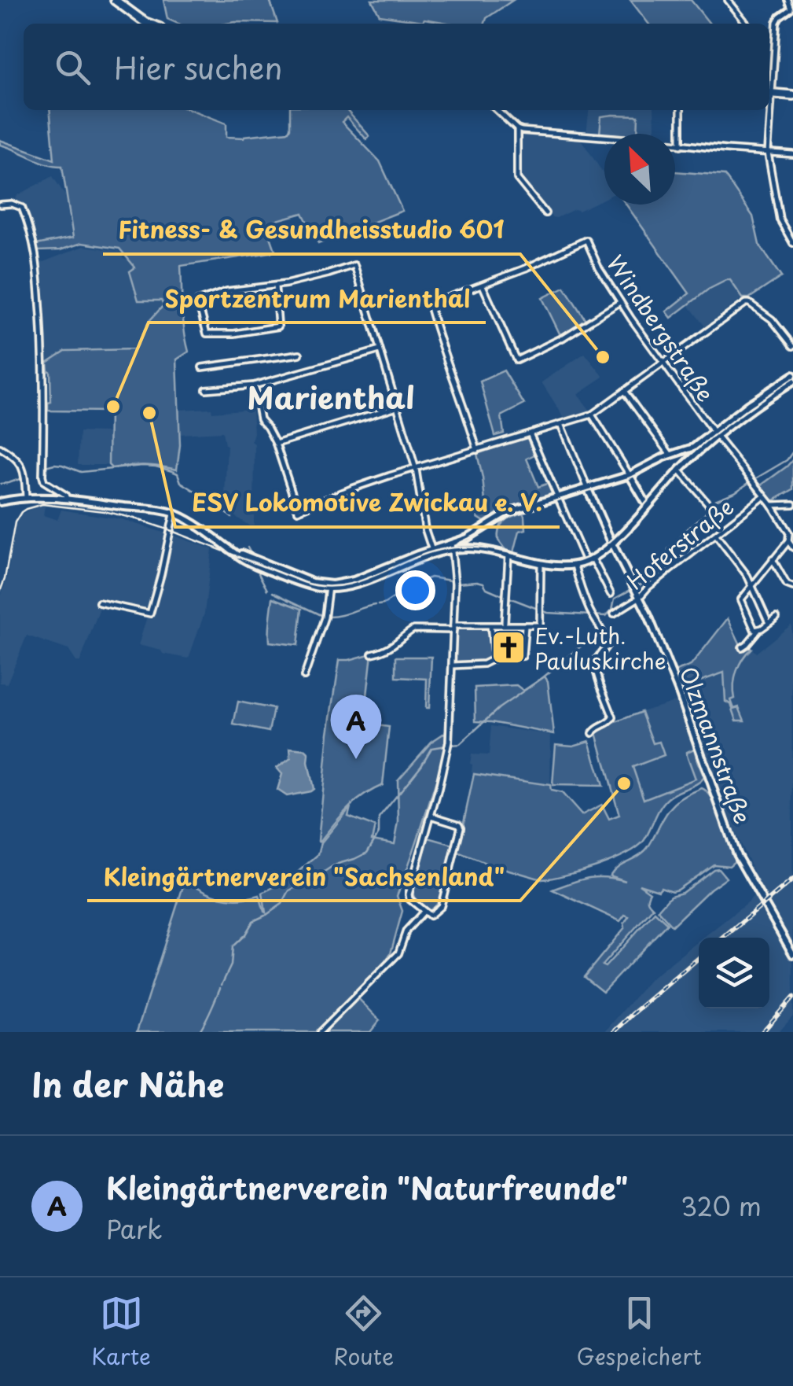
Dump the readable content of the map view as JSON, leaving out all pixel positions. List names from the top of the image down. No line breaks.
{"streets":{"main road":["Olzmannstraße"],"street":["Windbergstraße","Hoferstraße"]},"crossings":[["Windbergstraße","Hoferstraße"],["Hoferstraße","Olzmannstraße"]],"districts":["Marienthal"],"places":{"other":["Fitness- & Gesundheisstudio 601","Sportzentrum Marienthal","ESV Lokomotive Zwickau e. V.","Kleingärtnerverein \"Sachsenland\""],"church":["Ev.-Luth. Pauluskirche"]},"north":"top left","page":{"search":"Hier suchen","pins":"A","heading":"In der Nähe","list":[{"mark":"A","name":"Kleingärtnerverein \"Naturfreunde\"","note":"Park","value":"320 m"}],"nav":["Karte","Route","Gespeichert"]}}
